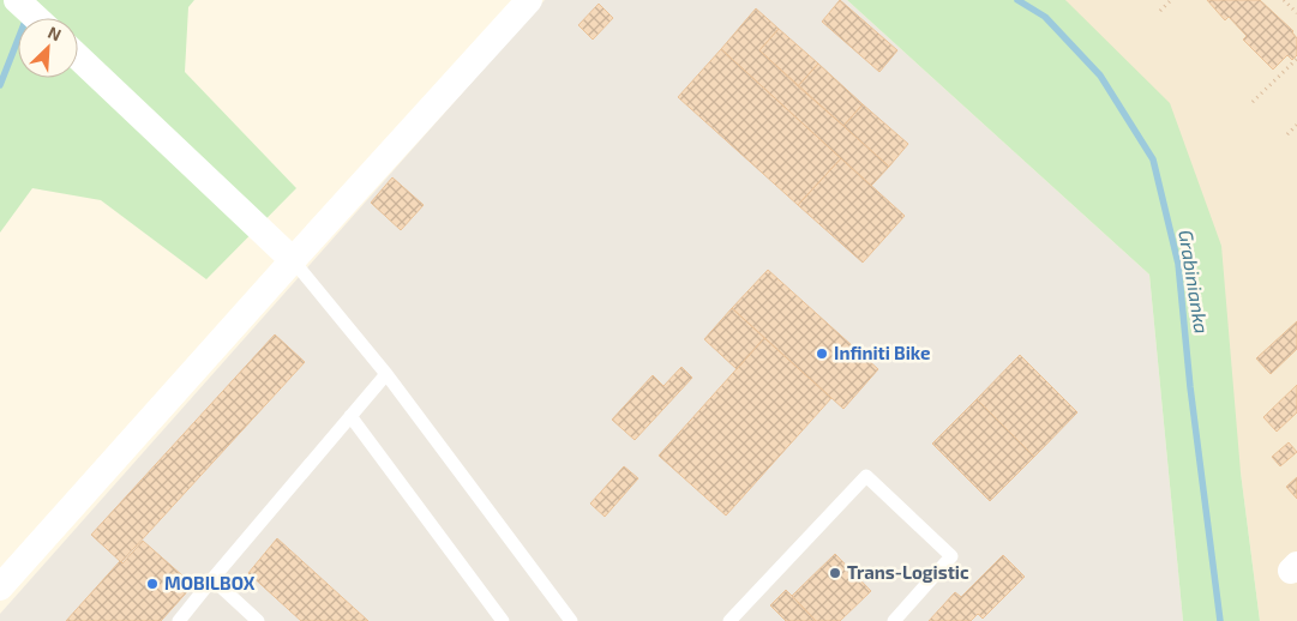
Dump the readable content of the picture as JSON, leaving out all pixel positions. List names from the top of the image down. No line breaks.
{"water":["Grabinianka"],"places":["Infiniti Bike","Trans-Logistic","MOBILBOX"],"north":"top right"}
